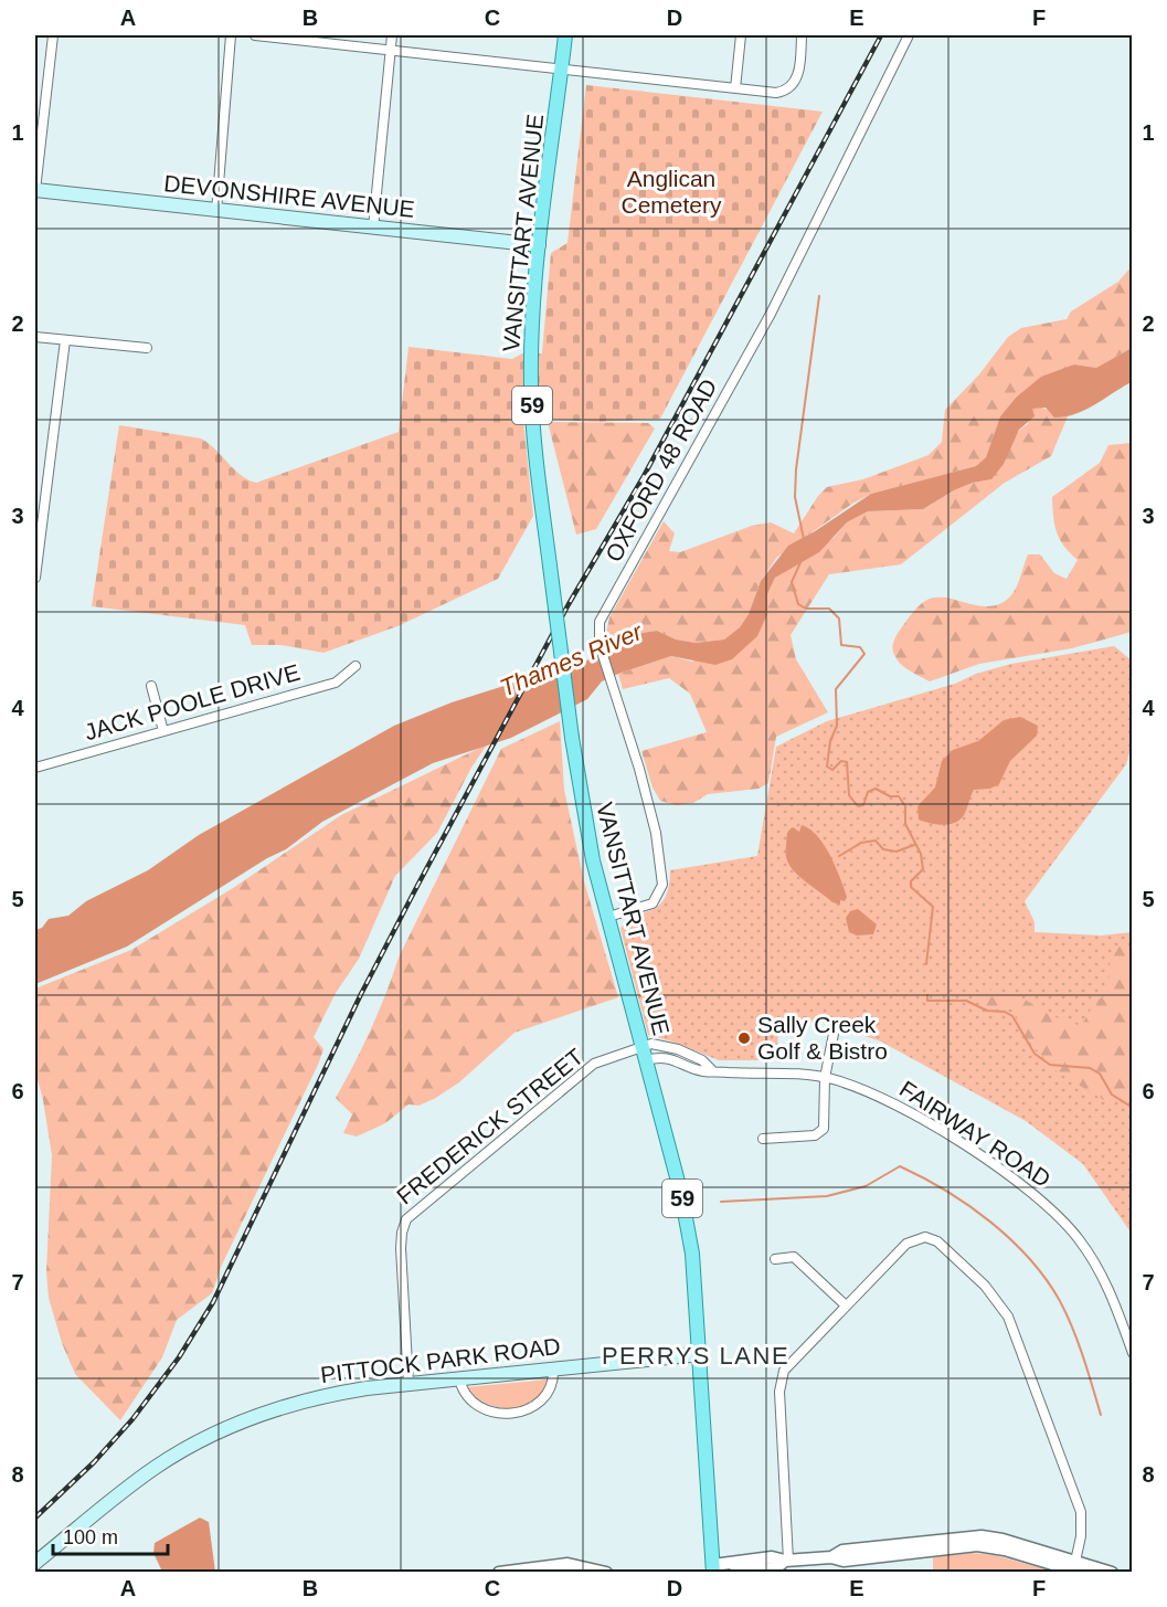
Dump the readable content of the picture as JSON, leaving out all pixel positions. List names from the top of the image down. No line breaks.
{"streets":{"main road":["DEVONSHIRE AVENUE","VANSITTART AVENUE","59","PITTOCK PARK ROAD"],"street":["OXFORD 48 ROAD","JACK POOLE DRIVE","FREDERICK STREET","FAIRWAY ROAD"]},"crossings":[["DEVONSHIRE AVENUE","VANSITTART AVENUE"],["VANSITTART AVENUE","OXFORD 48 ROAD"],["VANSITTART AVENUE","FREDERICK STREET"],["VANSITTART AVENUE","FAIRWAY ROAD"],["VANSITTART AVENUE","PITTOCK PARK ROAD"],["FREDERICK STREET","FAIRWAY ROAD"],["FREDERICK STREET","PITTOCK PARK ROAD"]],"districts":["PERRYS LANE"],"water":["Thames River"],"parks":["Anglican Cemetery"],"places":["Sally Creek Golf & Bistro"],"scale_bar":"100 m","grid":{"columns":["A","B","C","D","E","F"],"rows":["1","2","3","4","5","6","7","8"]}}
